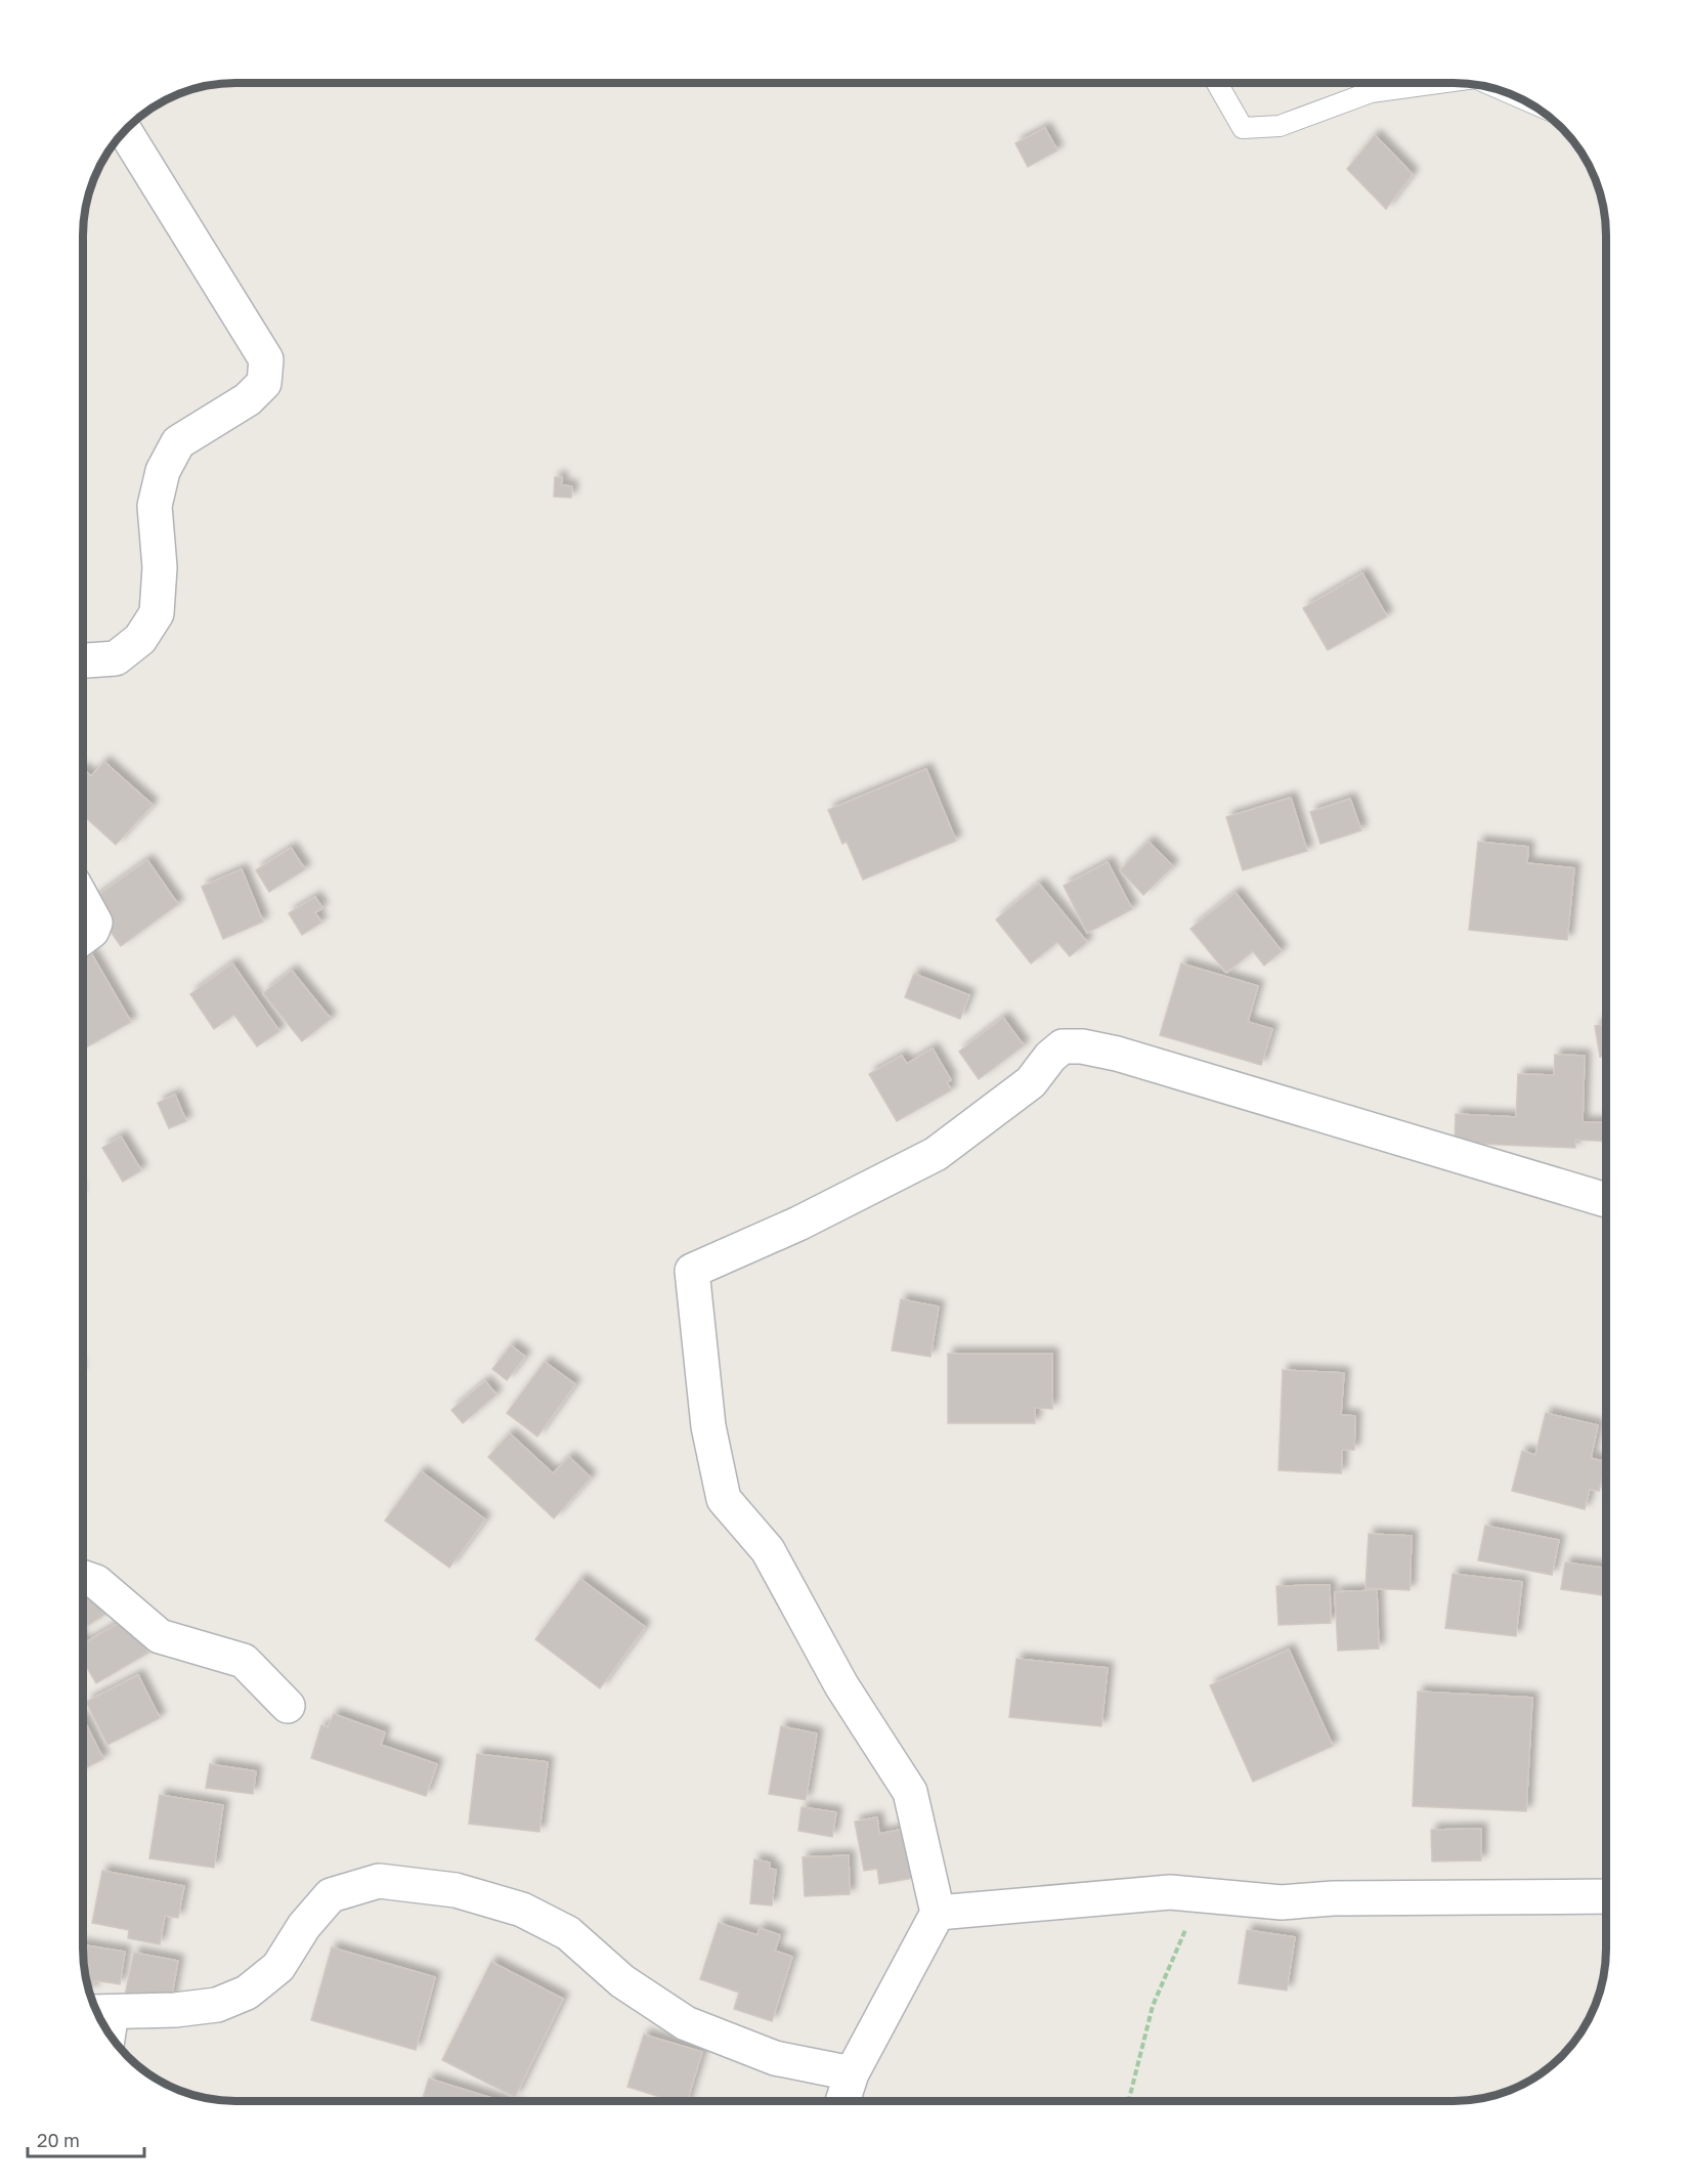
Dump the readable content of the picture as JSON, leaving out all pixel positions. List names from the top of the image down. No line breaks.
{"scale_bar":"20 m"}
